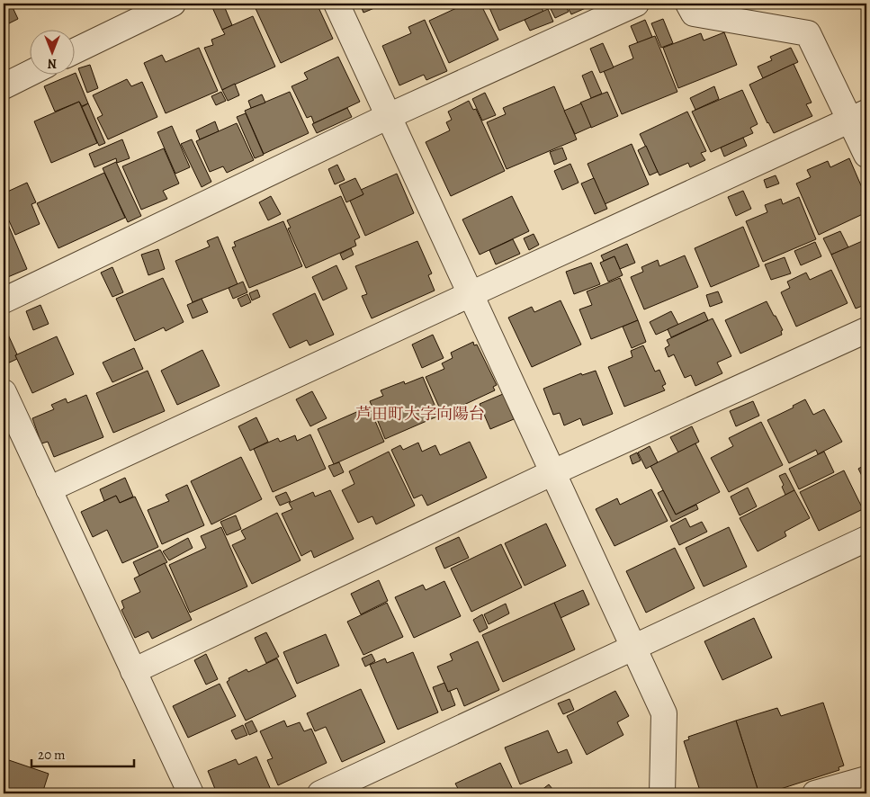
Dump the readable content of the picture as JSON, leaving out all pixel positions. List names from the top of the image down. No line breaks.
{"districts":["芦田町大字向陽台"],"scale_bar":"20 m","north":"bottom"}
